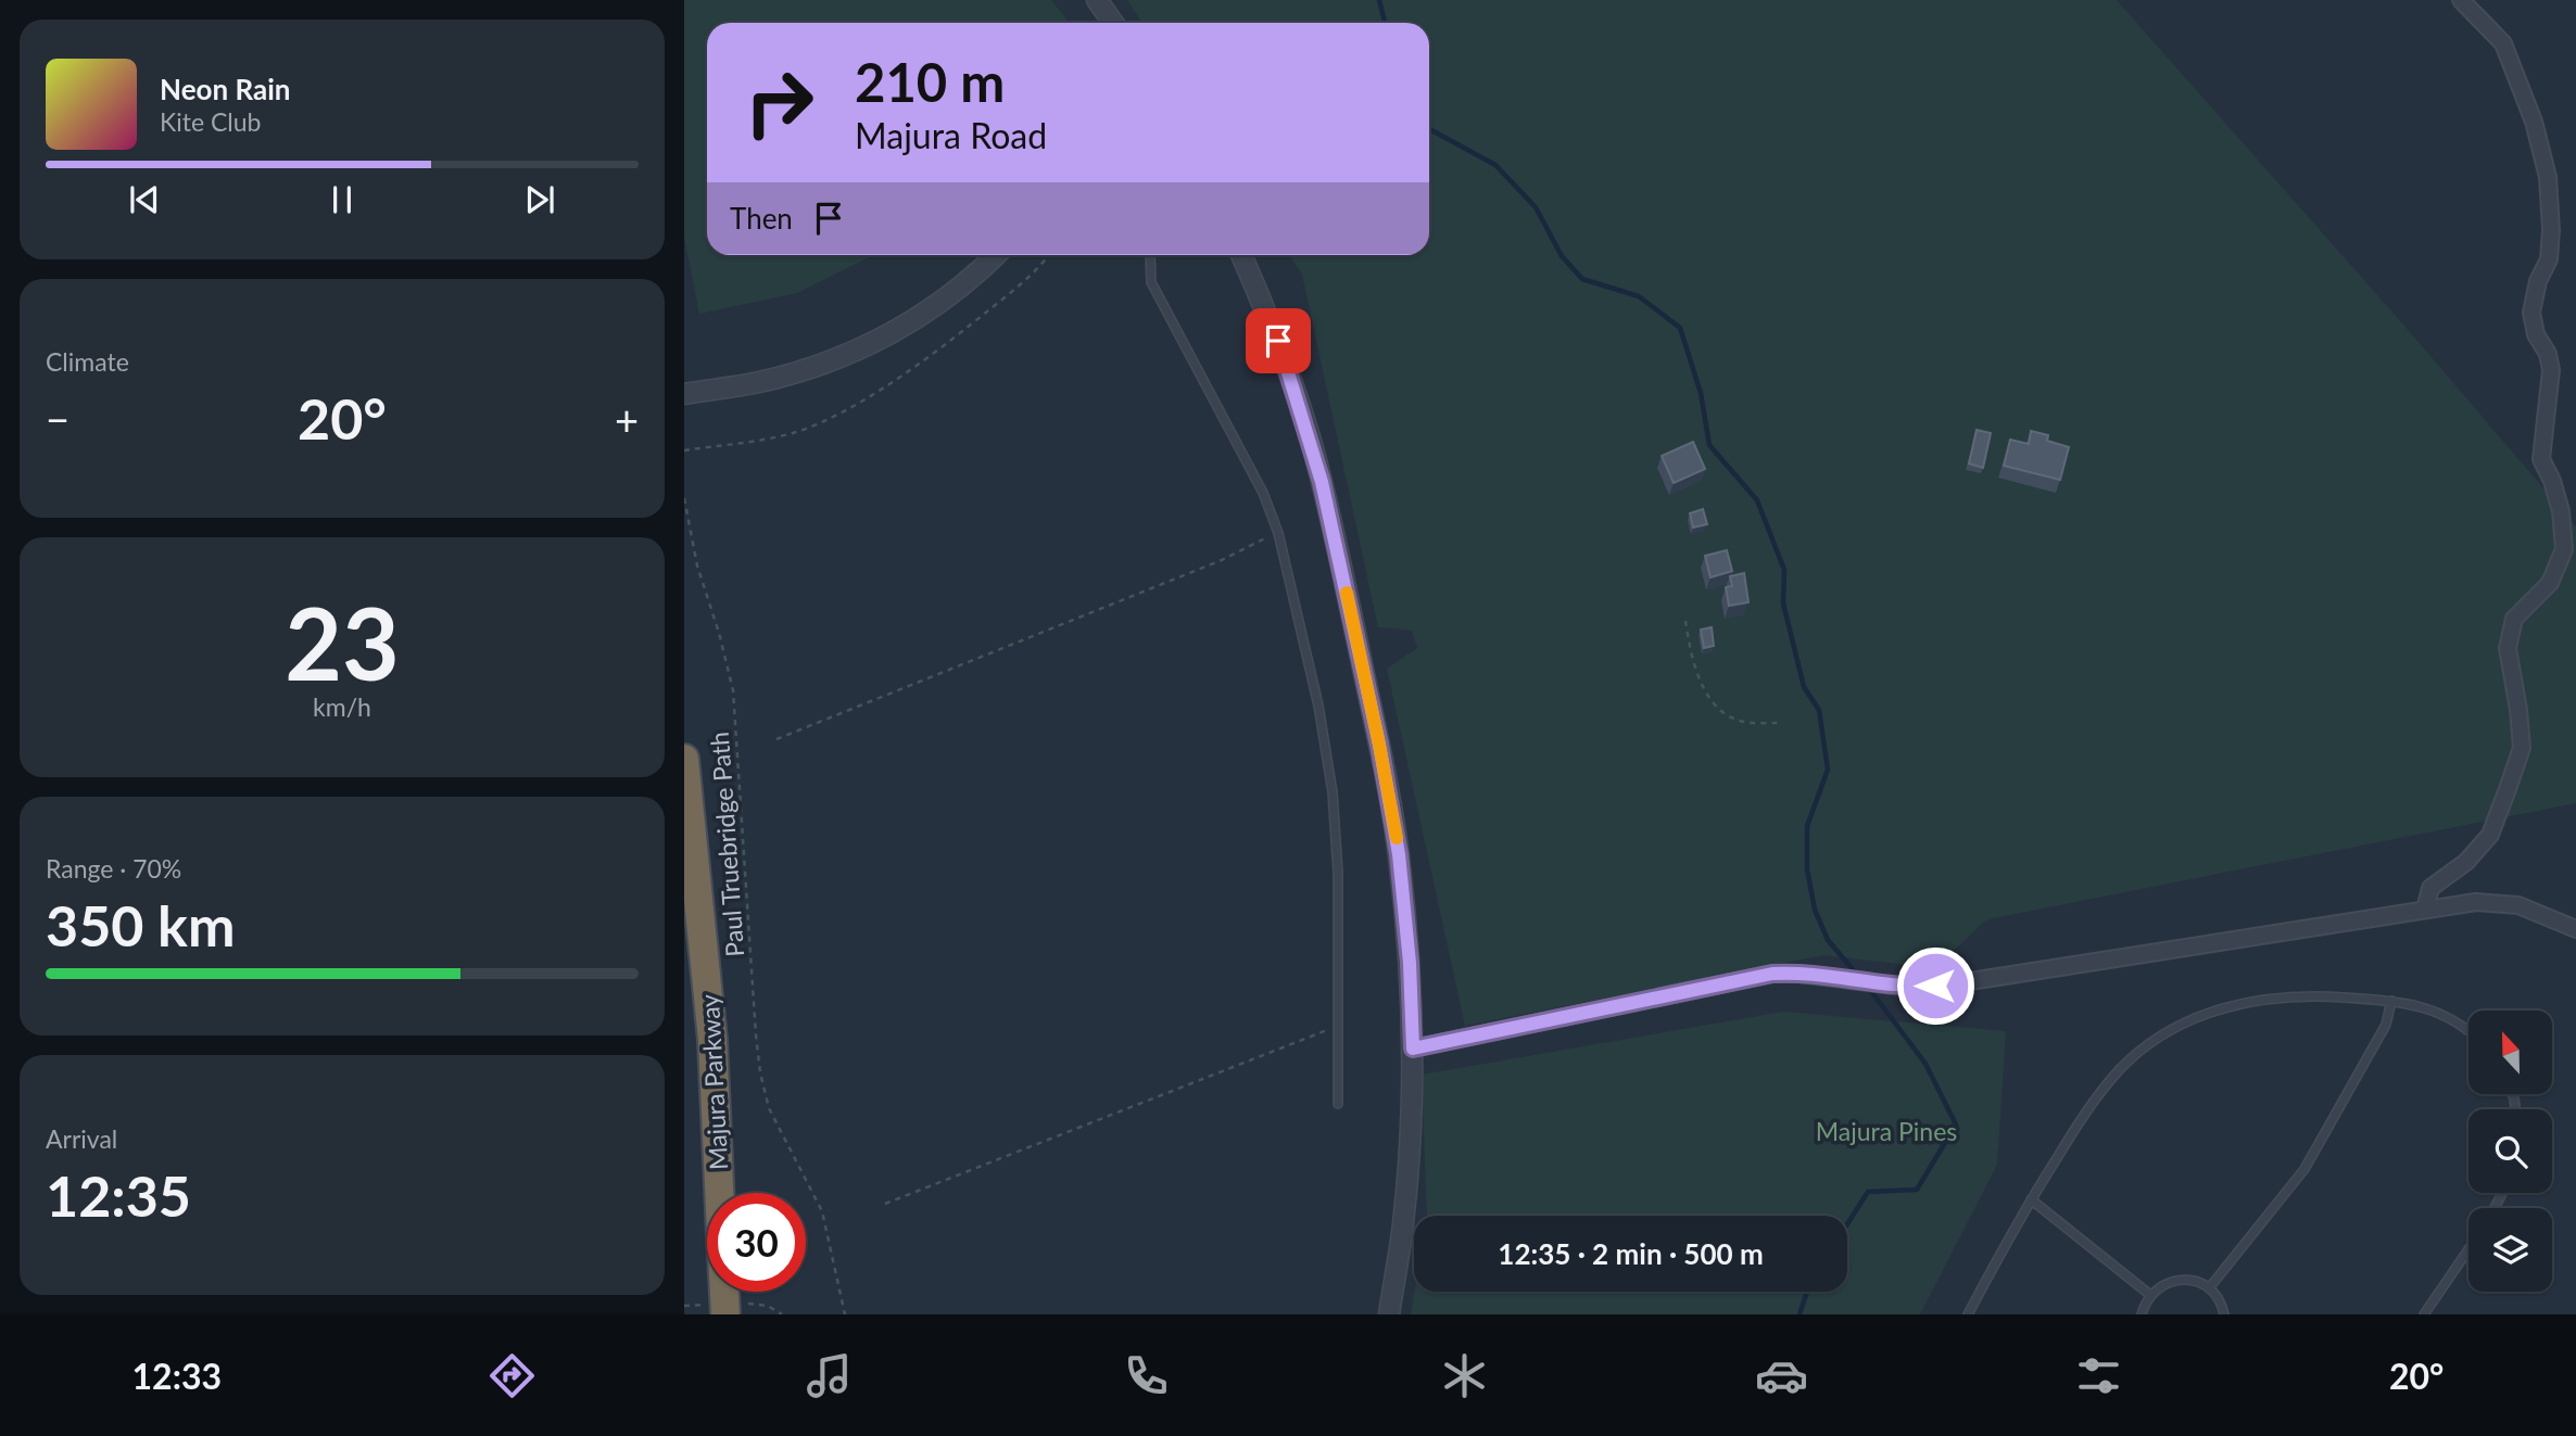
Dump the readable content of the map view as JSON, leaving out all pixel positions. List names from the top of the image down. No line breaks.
{"streets":{"highway":["Majura Parkway"],"path":["Paul Truebridge Path"]},"parks":["Majura Pines"],"north":"top","page":{"turn":["210 m","Majura Road"],"song":["Neon Rain","Kite Club"],"then":"Then","tile":["Climate",["23","km/h"],["Range · 70%","350 km"],["Arrival","12:35"]],"heat":["−","20°","+"],"limit":"30","trip":"12:35 · 2 min · 500 m","tabs":["12:33","20°"]}}
